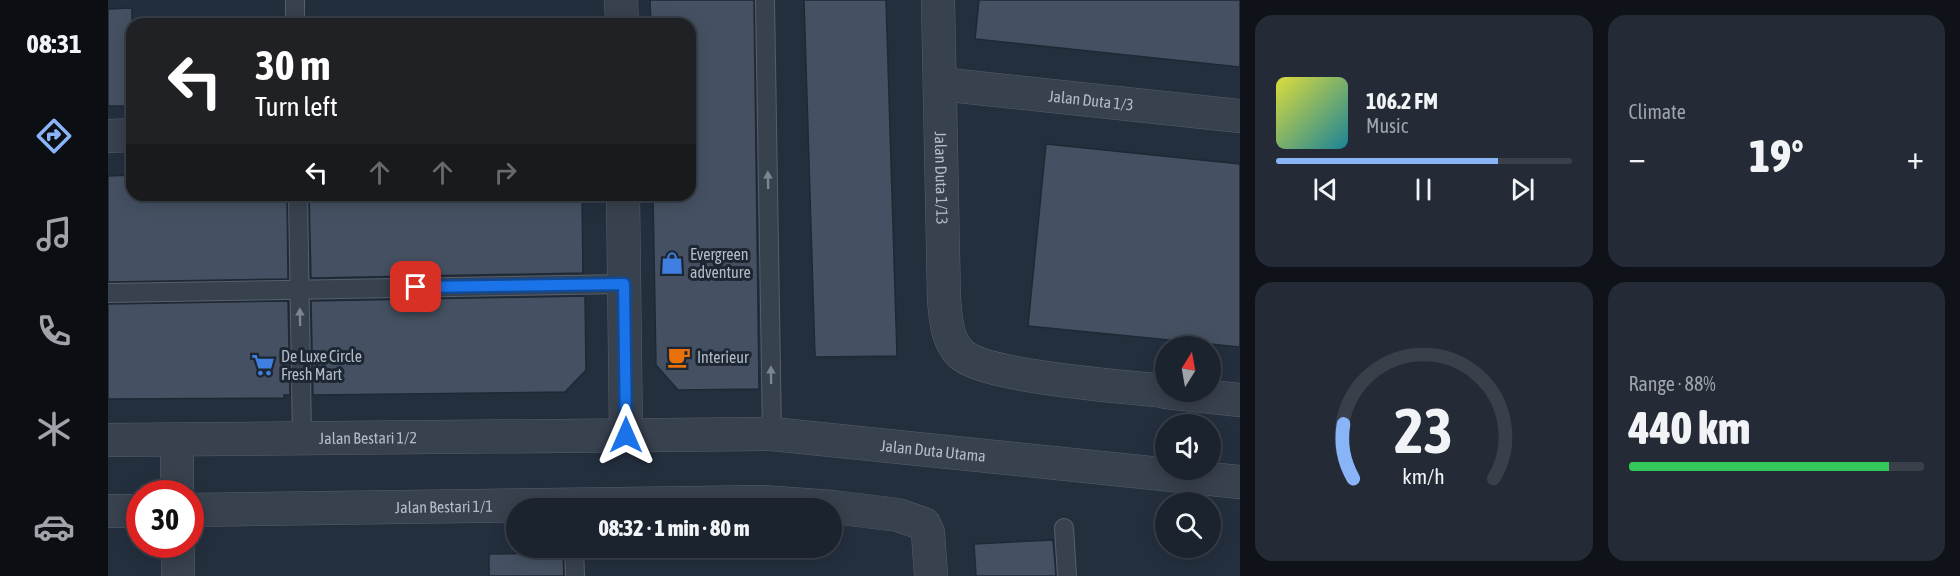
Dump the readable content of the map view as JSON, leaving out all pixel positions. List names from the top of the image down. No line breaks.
{"streets":{"street":["Jalan Duta 1/3","Jalan Duta 1/13","Jalan Bestari 1/2","Jalan Duta Utama","Jalan Bestari 1/1"]},"crossings":[["Jalan Duta 1/3","Jalan Duta 1/13"],["Jalan Bestari 1/2","Jalan Duta Utama"]],"places":{"shop":["Evergreen adventure"],"cafe":["Interieur"],"supermarket":["De Luxe Circle Fresh Mart"]},"north":"top","page":{"tabs":"08:31","tile":["Climate",["Range · 88%","440 km"]],"turn":["30 m","Turn left"],"song":["106.2 FM","Music"],"heat":["−","19°","+"],"limit":"30","trip":"08:32 · 1 min · 80 m","gauge":["23","km/h"]}}
